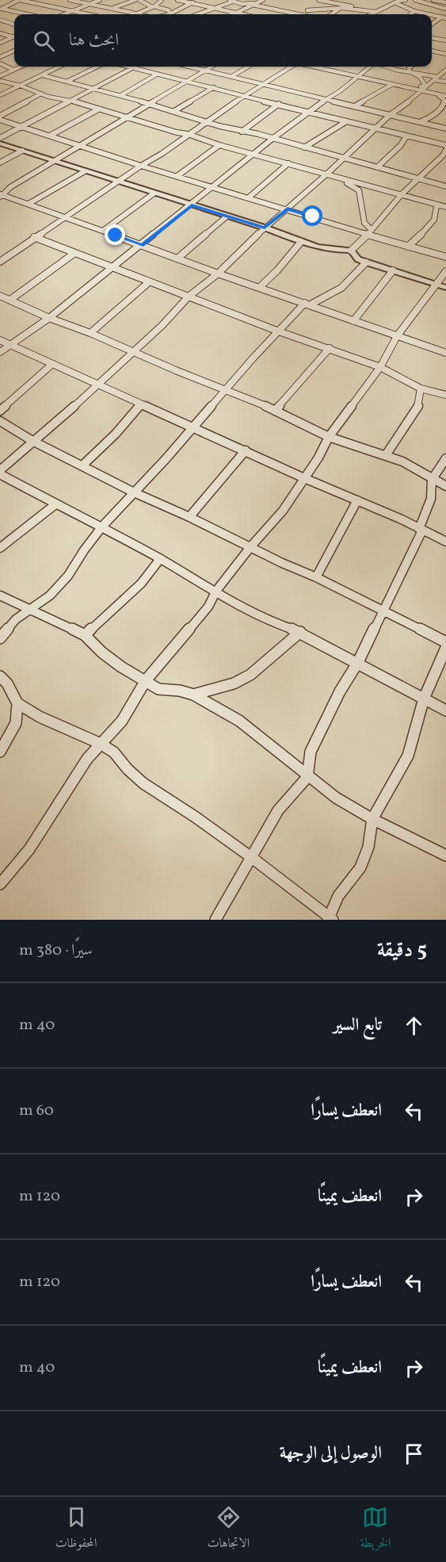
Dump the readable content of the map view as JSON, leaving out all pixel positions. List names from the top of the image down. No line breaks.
{"page":{"search":"ابحث هنا","heading":["5 دقيقة","سيرًا · 380 m"],"list":[["تابع السير","40 m"],["انعطف يسارًا","60 m"],["انعطف يمينًا","120 m"],["انعطف يسارًا","120 m"],["انعطف يمينًا","40 m"],"الوصول إلى الوجهة"],"nav":["الخريطة","الاتجاهات","المحفوظات"]}}
